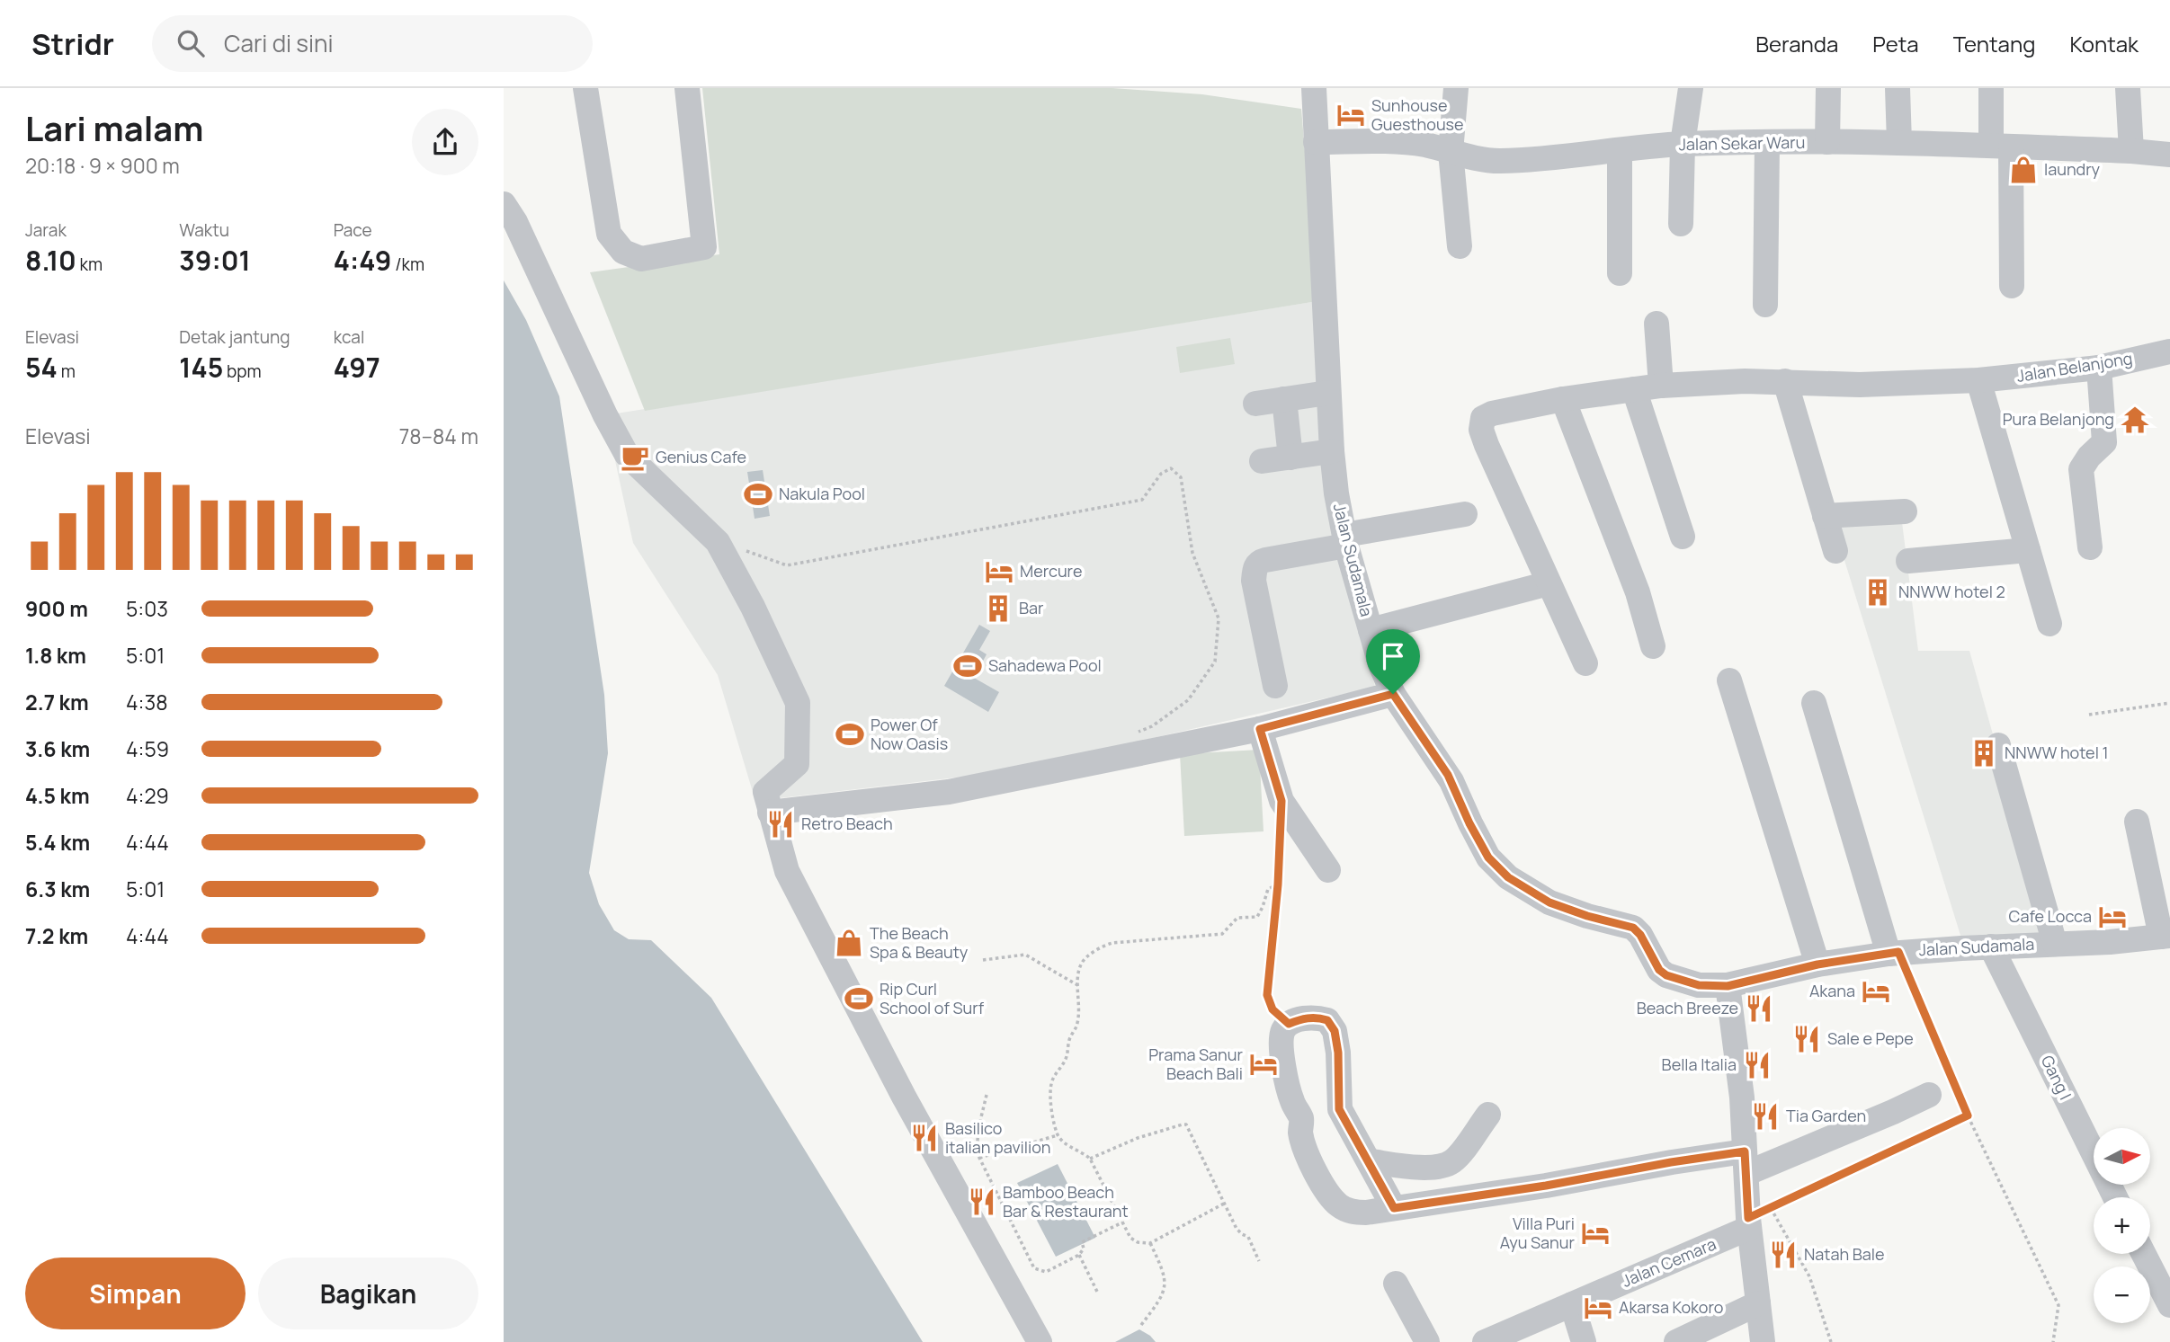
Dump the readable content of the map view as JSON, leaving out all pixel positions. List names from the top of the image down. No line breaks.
{"streets":{"street":["Jalan Sekar Waru","Jalan Belanjong","Jalan Sudamala","Gang I","Jalan Cemara"]},"crossings":[["Jalan Sekar Waru","Jalan Sudamala"],["Jalan Sudamala","Gang I"]],"places":{"hotel":["Sunhouse Guesthouse","Mercure","Cafe Locca","Akana","Prama Sanur Beach Bali","Villa Puri Ayu Sanur","Akarsa Kokoro"],"shop":["laundry","The Beach Spa & Beauty"],"temple":["Pura Belanjong"],"cafe":["Genius Cafe"],"sports":["Nakula Pool","Sahadewa Pool","Power Of Now Oasis","Rip Curl School of Surf"],"building":["NNWW hotel 2","Bar","NNWW hotel 1"],"restaurant":["Retro Beach","Beach Breeze","Sale e Pepe","Bella Italia","Tia Garden","Basilico italian pavilion","Bamboo Beach Bar & Restaurant","Natah Bale"]},"north":"right","page":{"header":"Stridr","search":"Cari di sini","nav":["Beranda","Peta","Tentang","Kontak"],"heading":["Lari malam","20:18 · 9 × 900 m"],"stats":[["Jarak","8.10 km"],["Waktu","39:01"],["Pace","4:49 /km"],["Elevasi","54 m"],["Detak jantung","145 bpm"],["kcal","497"]],"chart":["Elevasi","78–84 m"],"list":[{"name":"900 m","note":"5:03"},{"name":"1.8 km","note":"5:01"},{"name":"2.7 km","note":"4:38"},{"name":"3.6 km","note":"4:59"},{"name":"4.5 km","note":"4:29"},{"name":"5.4 km","note":"4:44"},{"name":"6.3 km","note":"5:01"},{"name":"7.2 km","note":"4:44"}],"map_buttons":["+","−"],"buttons":["Simpan","Bagikan"]}}
